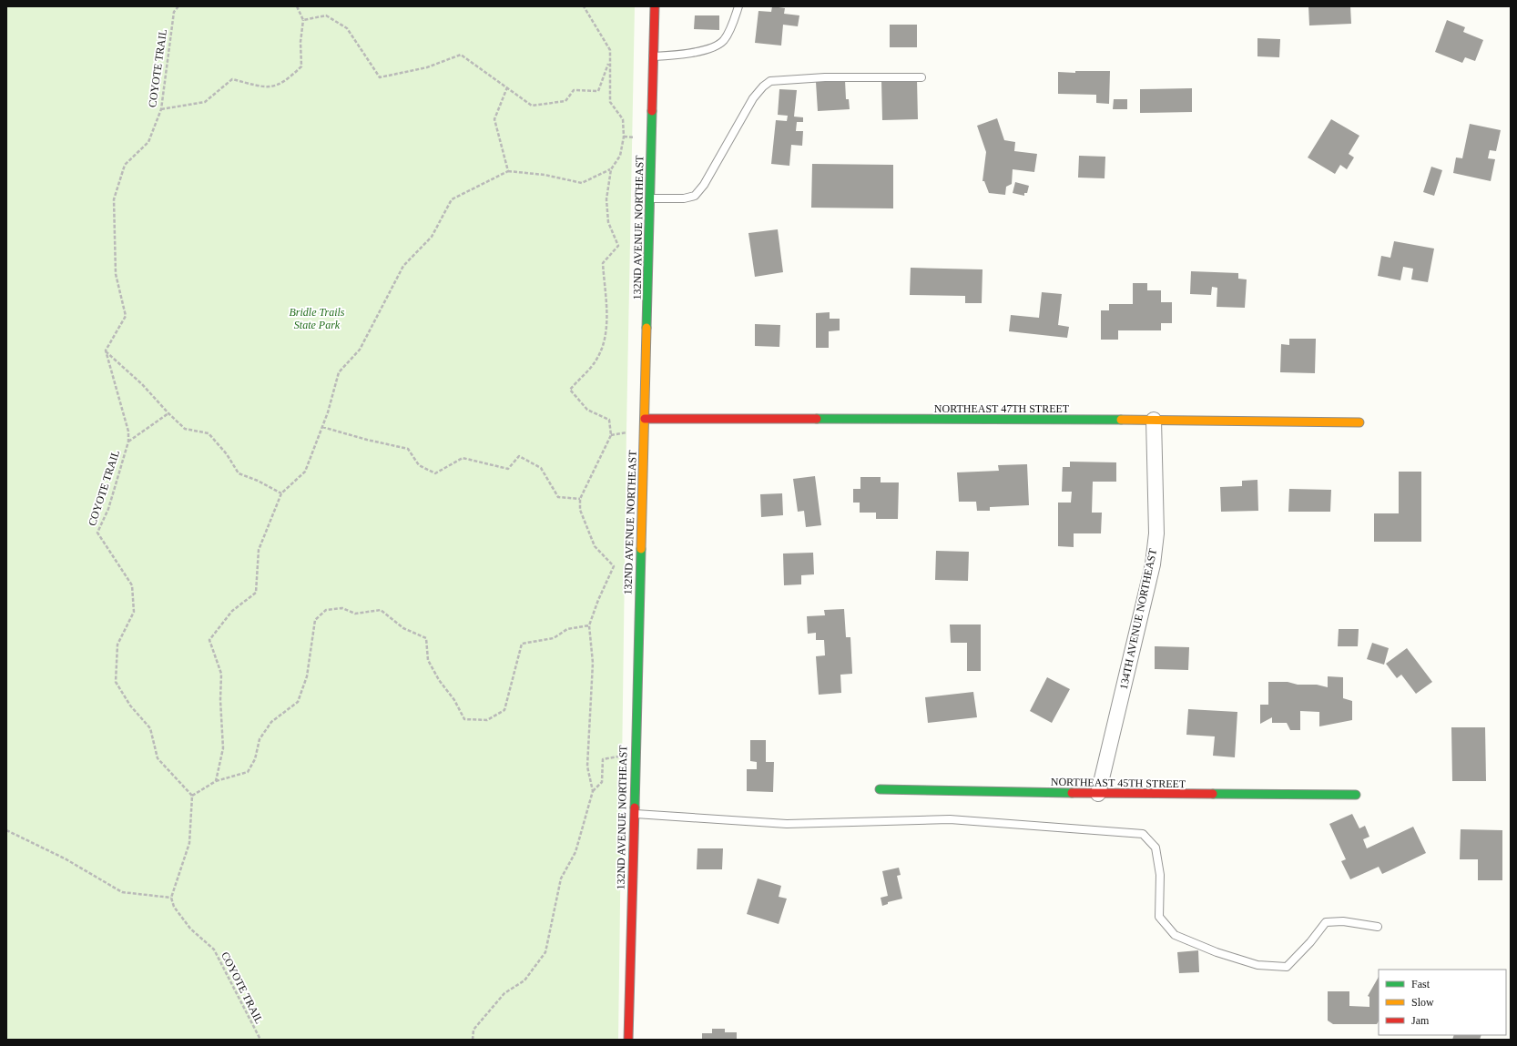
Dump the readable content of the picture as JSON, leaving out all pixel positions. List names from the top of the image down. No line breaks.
{"streets":{"street":["132ND AVENUE NORTHEAST","NORTHEAST 47TH STREET","134TH AVENUE NORTHEAST","NORTHEAST 45TH STREET"],"path":["COYOTE TRAIL"]},"crossings":[["132ND AVENUE NORTHEAST","NORTHEAST 47TH STREET"],["NORTHEAST 47TH STREET","134TH AVENUE NORTHEAST"],["134TH AVENUE NORTHEAST","NORTHEAST 45TH STREET"]],"parks":["Bridle Trails State Park"],"legend":["Fast","Slow","Jam"]}
